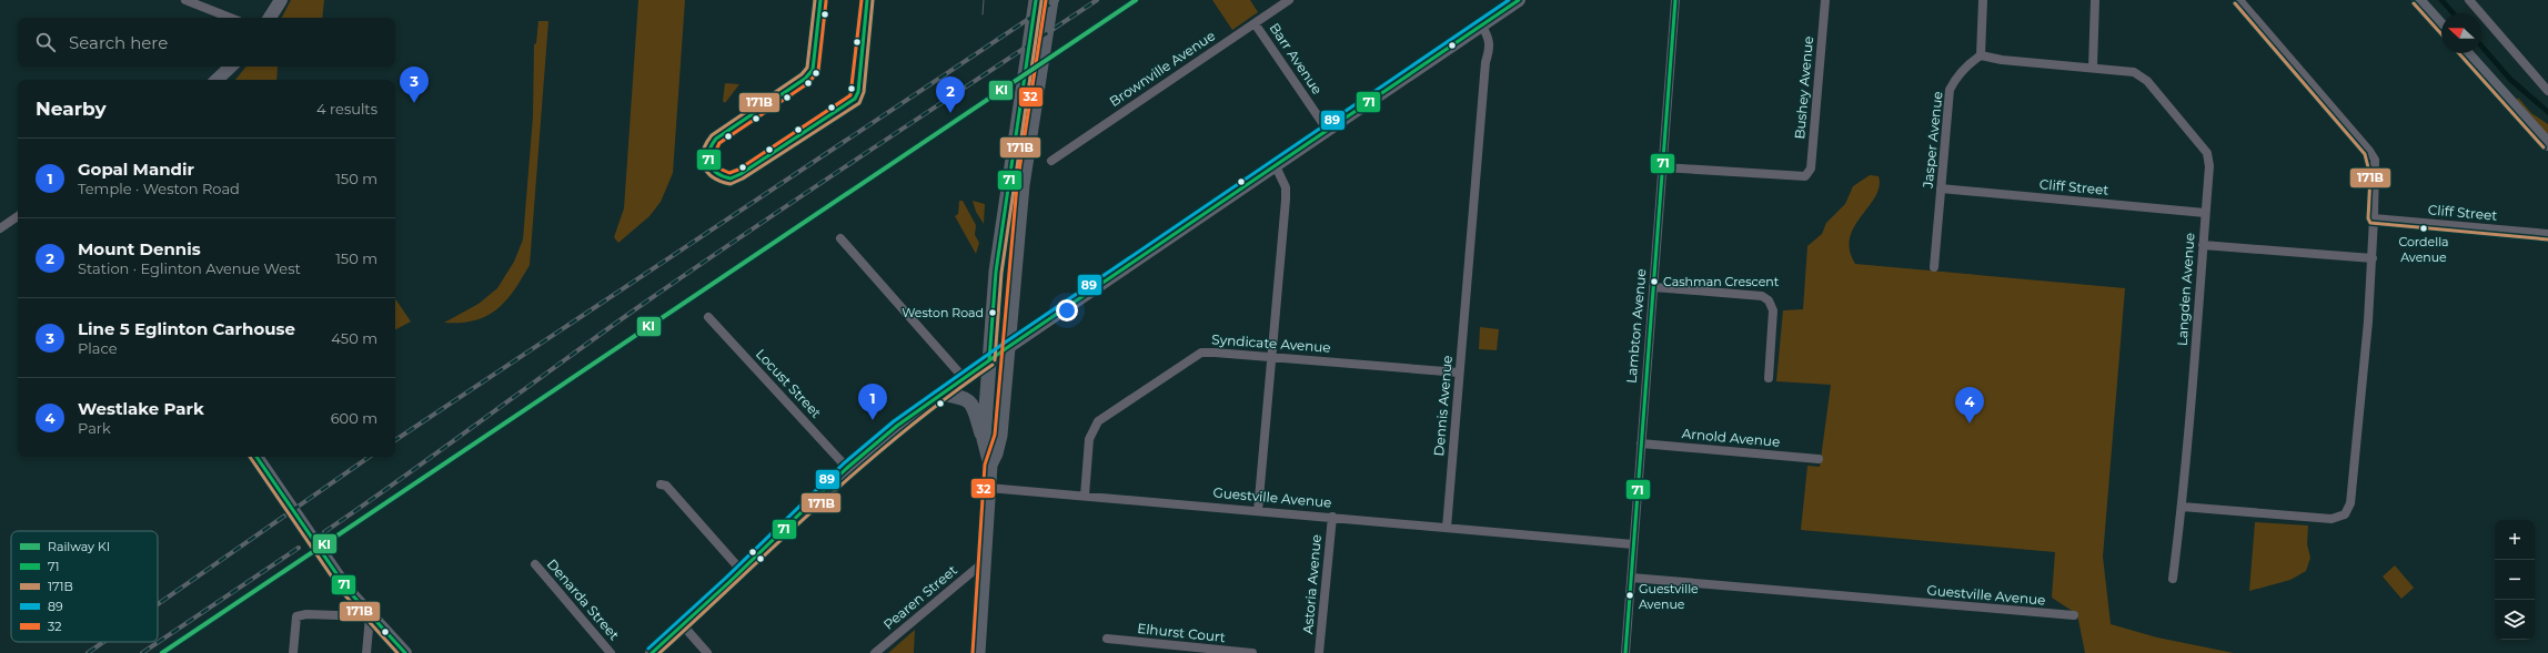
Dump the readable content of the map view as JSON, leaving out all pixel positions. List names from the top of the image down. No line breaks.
{"streets":{"street":["Barr Avenue","Brownville Avenue","Bushey Avenue","Jasper Avenue","Cliff Street","Langden Avenue","Lambton Avenue","Syndicate Avenue","Locust Street","Dennis Avenue","Arnold Avenue","Guestville Avenue","Astoria Avenue","Pearen Street","Denarda Street","Elhurst Court"]},"crossings":[["Barr Avenue","Brownville Avenue"],["Bushey Avenue","Lambton Avenue"],["Jasper Avenue","Cliff Street"],["Jasper Avenue","Langden Avenue"],["Cliff Street","Langden Avenue"],["Lambton Avenue","Arnold Avenue"],["Lambton Avenue","Guestville Avenue"],["Syndicate Avenue","Dennis Avenue"],["Syndicate Avenue","Guestville Avenue"],["Dennis Avenue","Guestville Avenue"],["Guestville Avenue","Astoria Avenue"]],"places":["Cordella Avenue","Cashman Crescent","Weston Road","Guestville Avenue"],"lines":["rail line KI","transit line 71","transit line 171B","transit line 89","transit line 32"],"legend":["Railway KI","71","171B","89","32"],"north":"left","page":{"search":"Search here","pins":["3","2","1","4"],"heading":["Nearby","4 results"],"list":[{"mark":"1","name":"Gopal Mandir","note":"Temple · Weston Road","value":"150 m"},{"mark":"2","name":"Mount Dennis","note":"Station · Eglinton Avenue West","value":"150 m"},{"mark":"3","name":"Line 5 Eglinton Carhouse","note":"Place","value":"450 m"},{"mark":"4","name":"Westlake Park","note":"Park","value":"600 m"}],"map_buttons":["+","−"]}}
